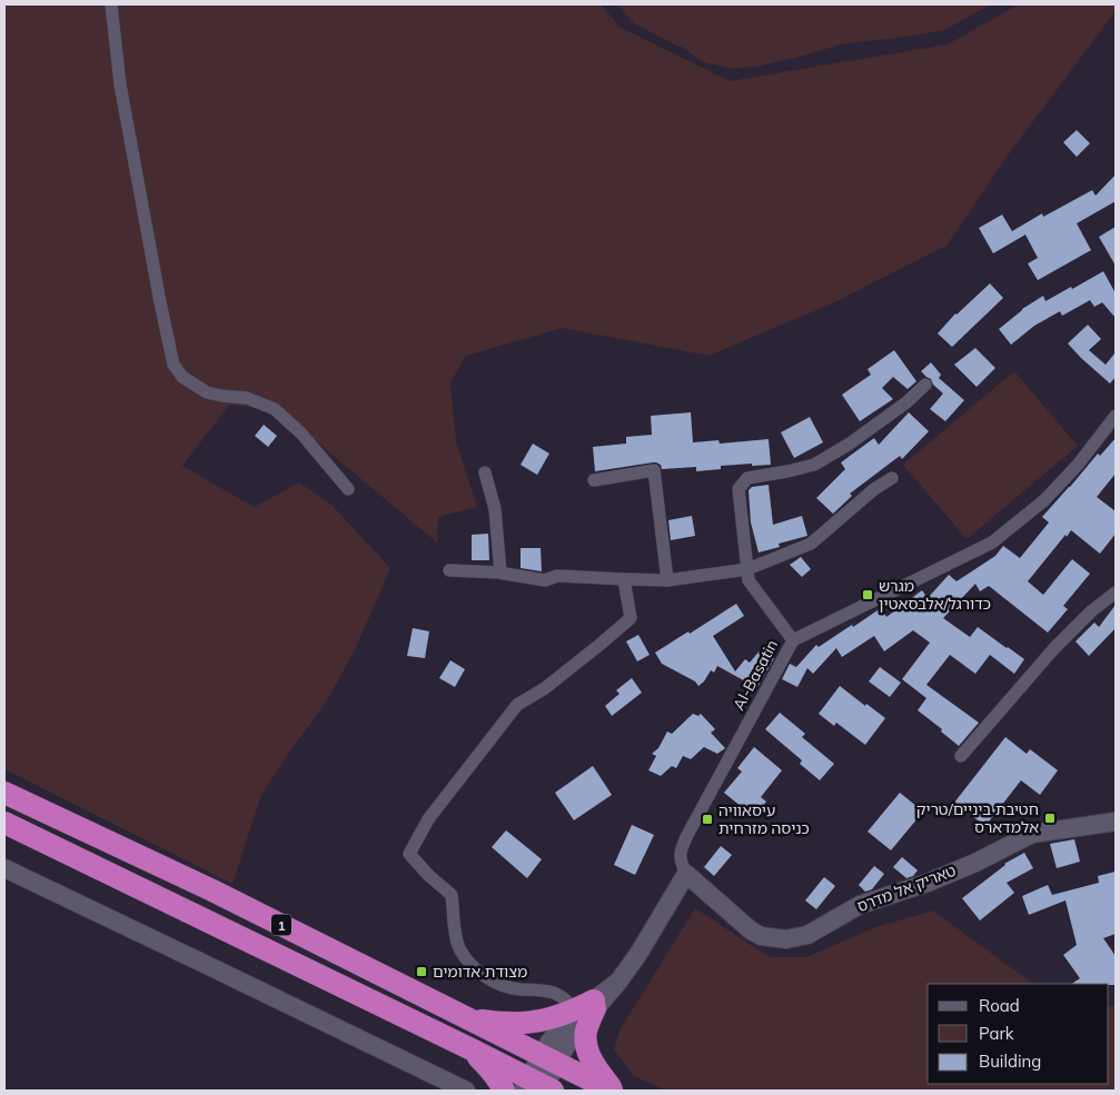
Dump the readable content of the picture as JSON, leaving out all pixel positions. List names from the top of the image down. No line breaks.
{"streets":{"highway":["1"],"street":["Al-Basatin","טאריק אל מדרס"]},"crossings":[["Al-Basatin","טאריק אל מדרס"]],"places":{"transit":["מגרש כדורגל/אלבסאטין","חטיבת ביניים/טריק אלמדארס","עיסאוויה כניסה מזרחית","מצודת אדומים"]},"legend":["Road","Park","Building"]}
